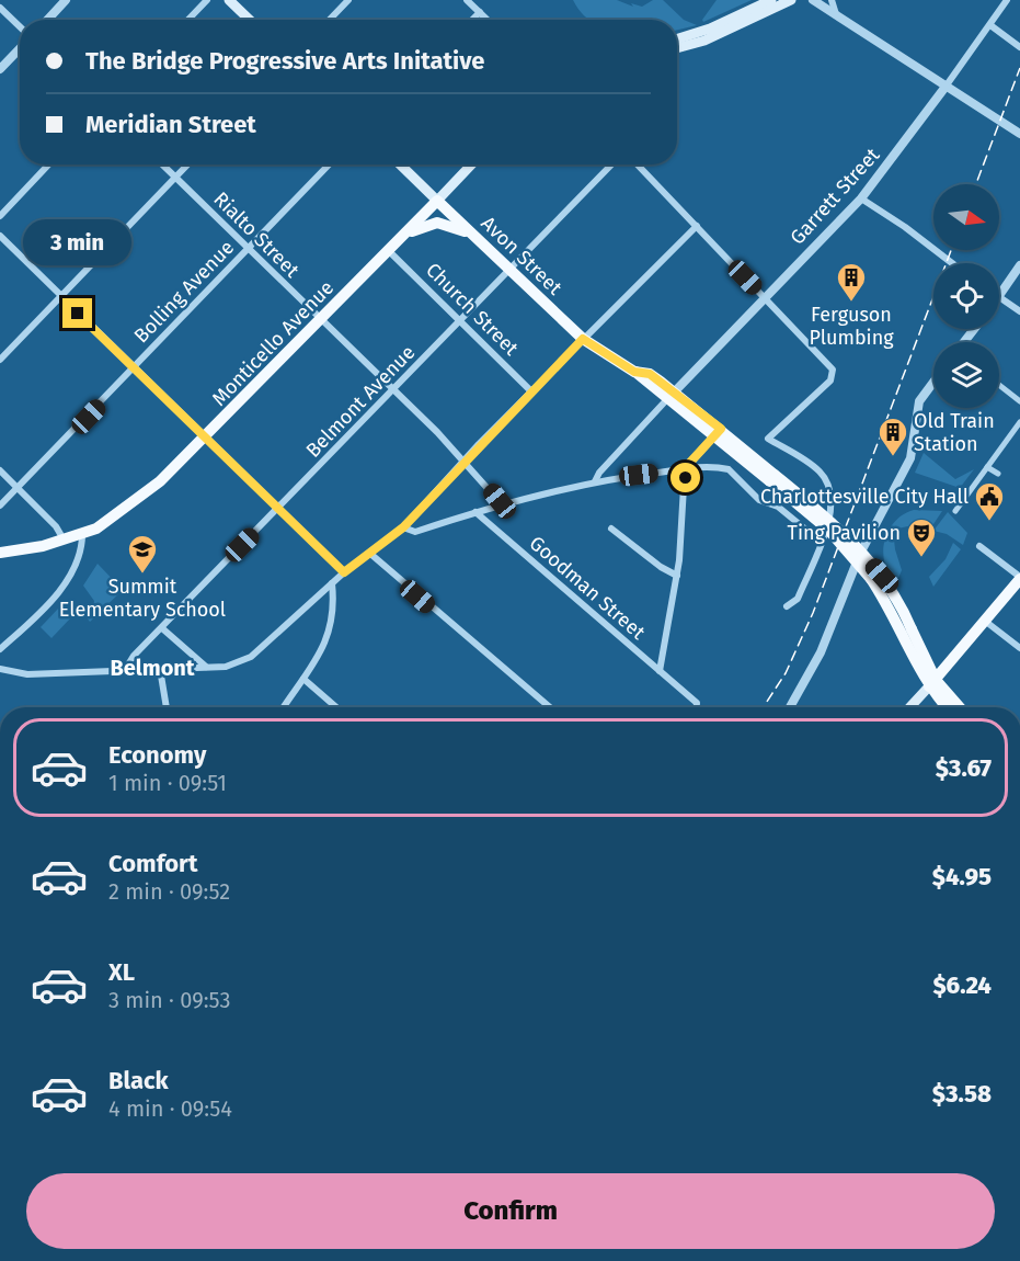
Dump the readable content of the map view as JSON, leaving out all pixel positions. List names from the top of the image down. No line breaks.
{"streets":{"main road":["Avon Street","Monticello Avenue"],"street":["Garrett Street","Rialto Street","Bolling Avenue","Church Street","Belmont Avenue","Goodman Street"]},"crossings":[["Garrett Street","Avon Street"],["Rialto Street","Bolling Avenue"],["Rialto Street","Monticello Avenue"],["Rialto Street","Belmont Avenue"],["Avon Street","Monticello Avenue"],["Avon Street","Belmont Avenue"],["Church Street","Monticello Avenue"],["Church Street","Belmont Avenue"]],"districts":["Belmont"],"places":{"building":["Ferguson Plumbing","Old Train Station"],"public building":["Charlottesville City Hall"],"theatre":["Ting Pavilion"],"school or university":["Summit Elementary School"]},"north":"right","page":{"banner":["The Bridge Progressive Arts Initative","Meridian Street"],"bubble":"3 min","list":[{"name":"Economy","note":"1 min · 09:51","value":"$3.67"},{"name":"Comfort","note":"2 min · 09:52","value":"$4.95"},{"name":"XL","note":"3 min · 09:53","value":"$6.24"},{"name":"Black","note":"4 min · 09:54","value":"$3.58"}],"buttons":"Confirm"}}
